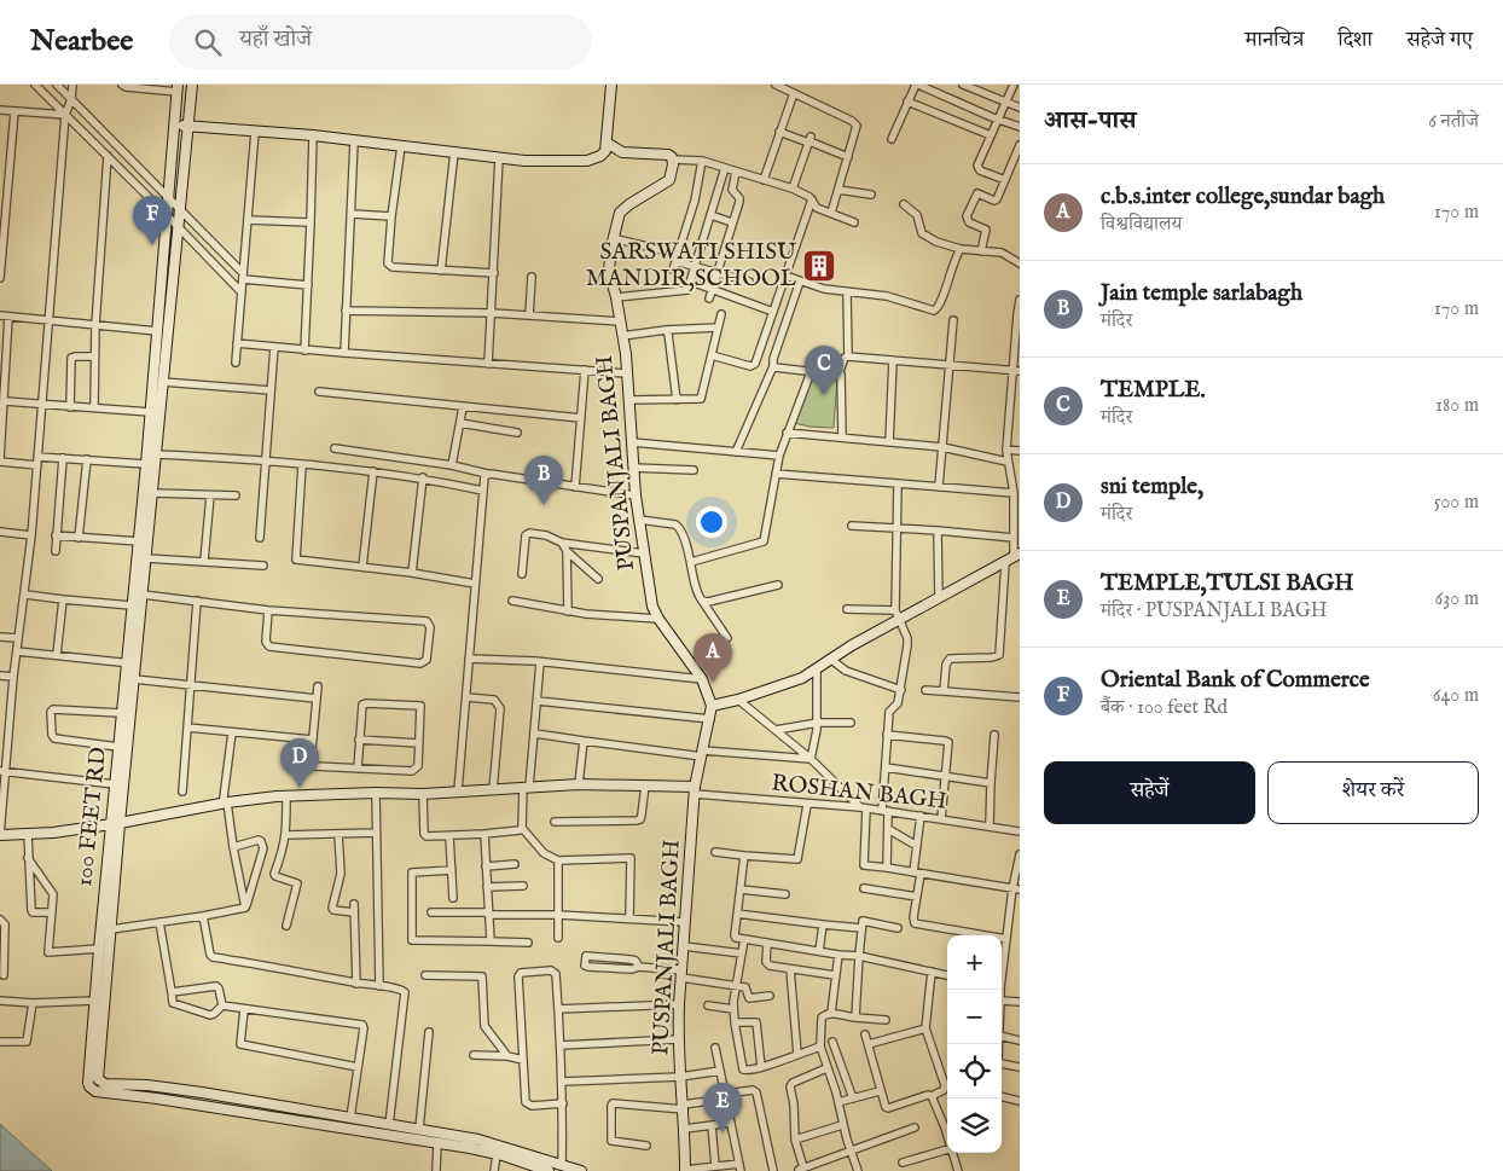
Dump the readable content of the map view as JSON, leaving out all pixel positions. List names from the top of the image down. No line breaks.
{"streets":{"main road":["PUSPANJALI BAGH","100 FEET RD"],"street":["ROSHAN BAGH"]},"crossings":[["PUSPANJALI BAGH","ROSHAN BAGH"]],"places":{"building":["SARSWATI SHISU MANDIR,SCHOOL"]},"page":{"header":"Nearbee","search":"यहाँ खोजें","nav":["मानचित्र","दिशा","सहेजे गए"],"heading":["आस-पास","6 नतीजे"],"list":[{"mark":"A","name":"c.b.s.inter college,sundar bagh","note":"विश्वविद्यालय","value":"170 m"},{"mark":"B","name":"Jain temple sarlabagh","note":"मंदिर","value":"170 m"},{"mark":"C","name":"TEMPLE.","note":"मंदिर","value":"180 m"},{"mark":"D","name":"sni temple,","note":"मंदिर","value":"500 m"},{"mark":"E","name":"TEMPLE,TULSI BAGH","note":"मंदिर · PUSPANJALI BAGH","value":"630 m"},{"mark":"F","name":"Oriental Bank of Commerce","note":"बैंक · 100 feet Rd","value":"640 m"}],"pins":["F","C","B","A","D","E"],"buttons":["सहेजें","शेयर करें"],"map_buttons":["+","−"]}}
